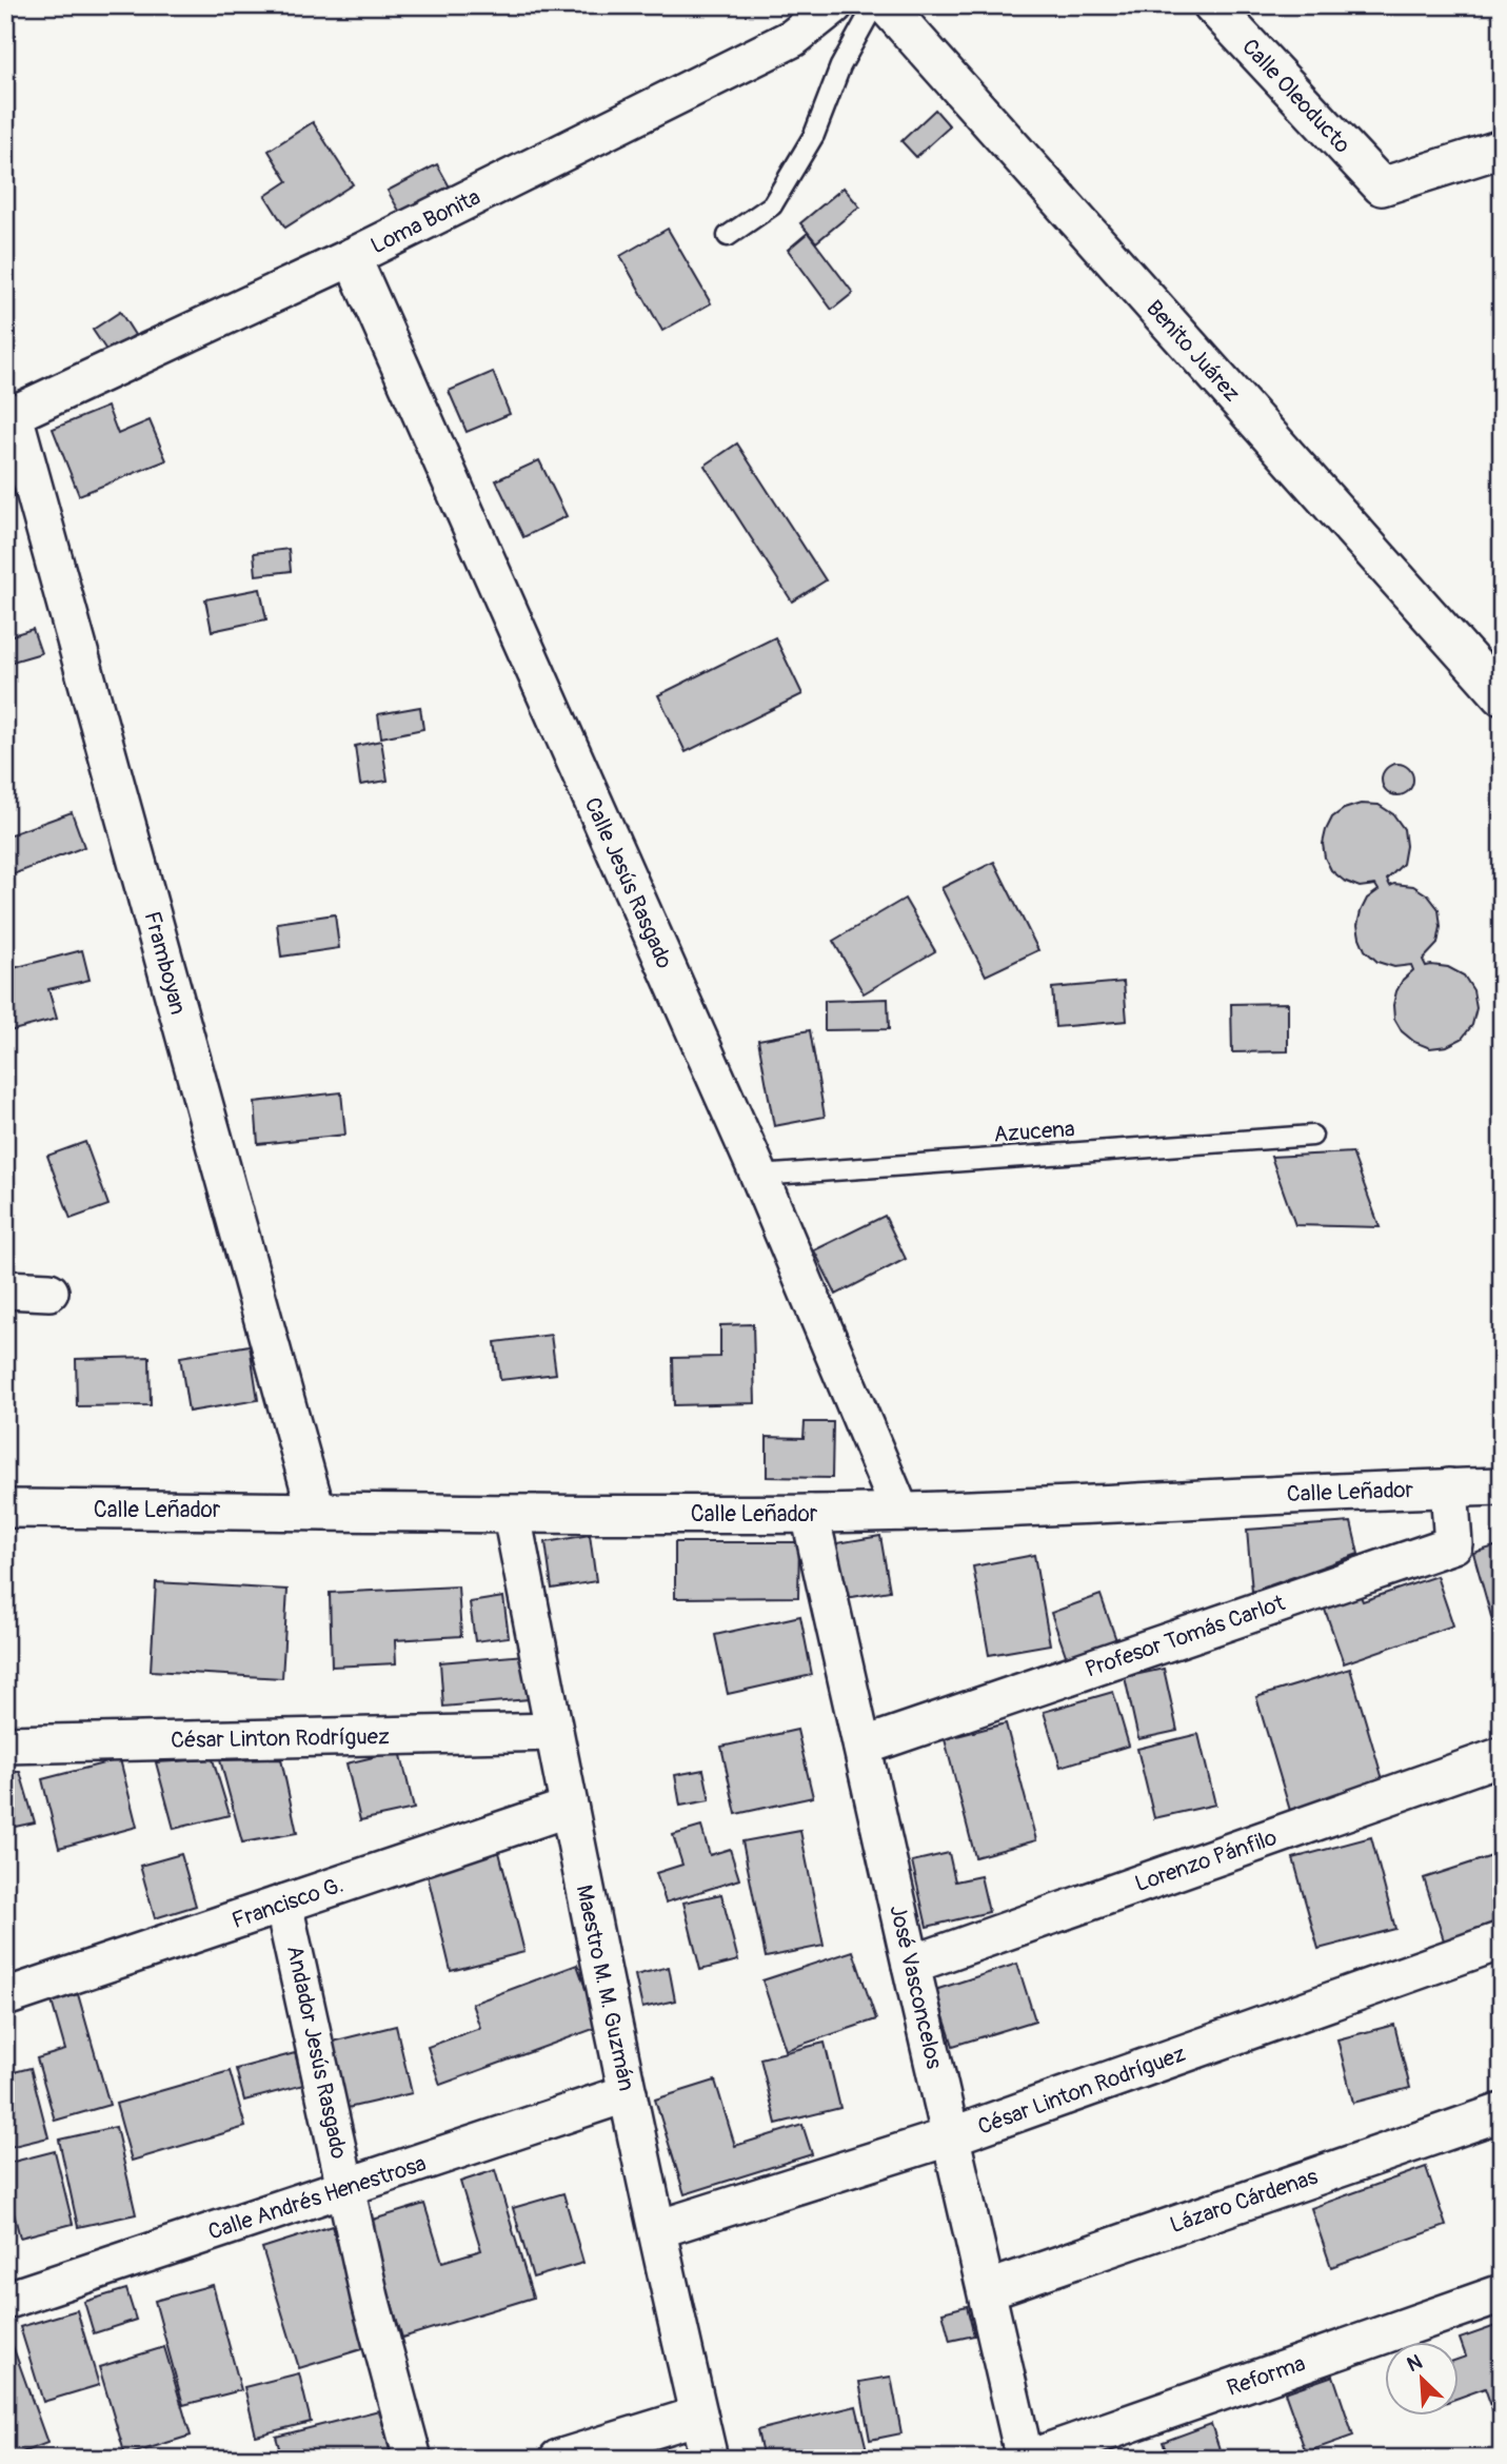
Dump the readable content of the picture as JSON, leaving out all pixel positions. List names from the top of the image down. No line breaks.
{"streets":{"street":["Calle Oleoducto","Loma Bonita","Benito Juárez","Calle Jesús Rasgado","Framboyan","Calle Leñador","Profesor Tomás Carlot","César Linton Rodríguez","Lorenzo Pánfilo","Francisco G.","José Vasconcelos","Maestro M. M. Guzmán","Andador Jesús Rasgado","Calle Andrés Henestrosa","Lázaro Cárdenas","Reforma"],"lane":["Azucena"]},"crossings":[["Loma Bonita","Calle Jesús Rasgado"],["Loma Bonita","Framboyan"],["Calle Jesús Rasgado","Azucena"],["Calle Jesús Rasgado","Calle Leñador"],["Framboyan","Calle Leñador"],["Calle Leñador","Profesor Tomás Carlot"],["Calle Leñador","José Vasconcelos"],["Calle Leñador","Maestro M. M. Guzmán"],["Profesor Tomás Carlot","José Vasconcelos"],["César Linton Rodríguez","José Vasconcelos"],["César Linton Rodríguez","Maestro M. M. Guzmán"],["Lorenzo Pánfilo","José Vasconcelos"],["Francisco G.","Maestro M. M. Guzmán"],["Francisco G.","Andador Jesús Rasgado"],["José Vasconcelos","Lázaro Cárdenas"],["José Vasconcelos","Reforma"],["Maestro M. M. Guzmán","Calle Andrés Henestrosa"],["Andador Jesús Rasgado","Calle Andrés Henestrosa"]],"north":"top left"}
